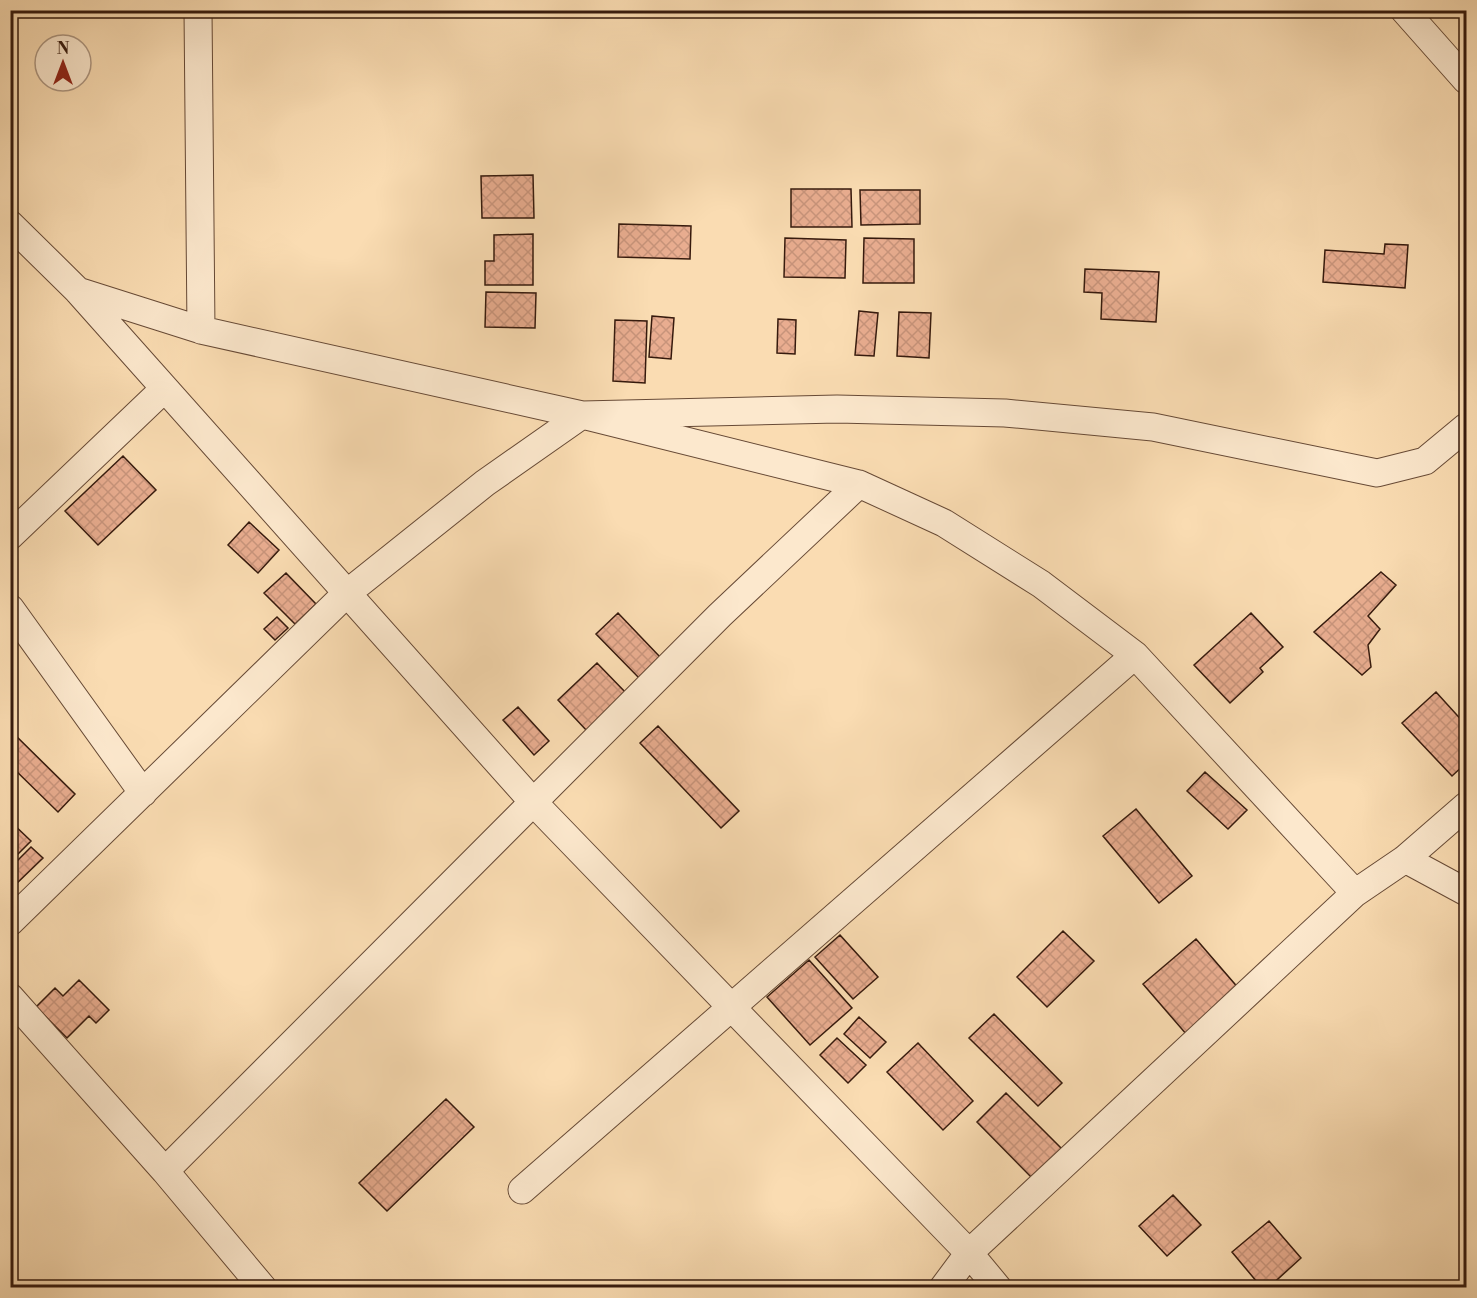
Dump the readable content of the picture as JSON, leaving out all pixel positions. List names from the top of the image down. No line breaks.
{"north":"top"}
